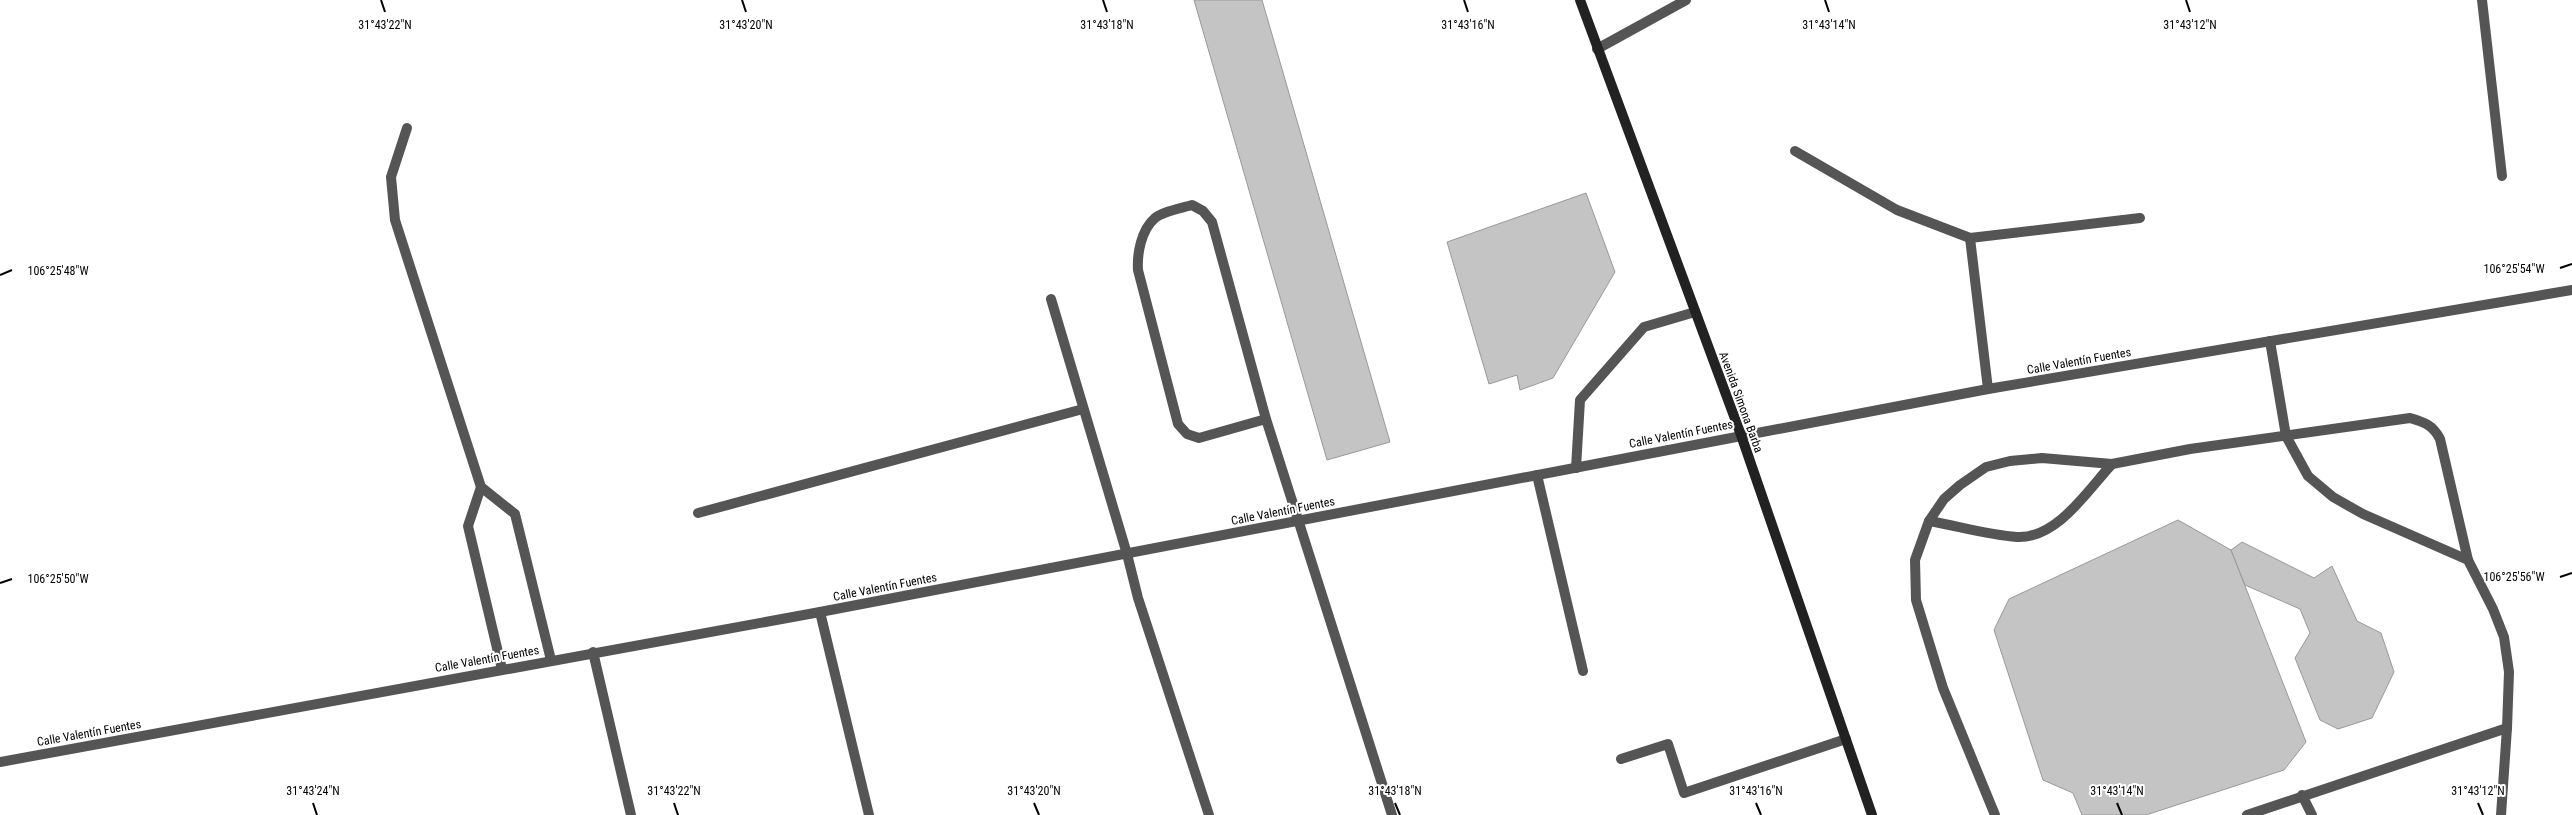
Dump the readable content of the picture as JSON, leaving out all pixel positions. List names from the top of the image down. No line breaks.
{"streets":{"main road":["Avenida Simona Barba"],"street":["Calle Valentín Fuentes"]},"crossings":[["Calle Valentín Fuentes","Avenida Simona Barba"]],"coordinates":["31°43'22\"N","31°43'20\"N","31°43'16\"N","31°43'18\"N","31°43'14\"N","31°43'12\"N","106°25'54\"W","106°25'48\"W","106°25'56\"W","106°25'50\"W","31°43'24\"N"]}
